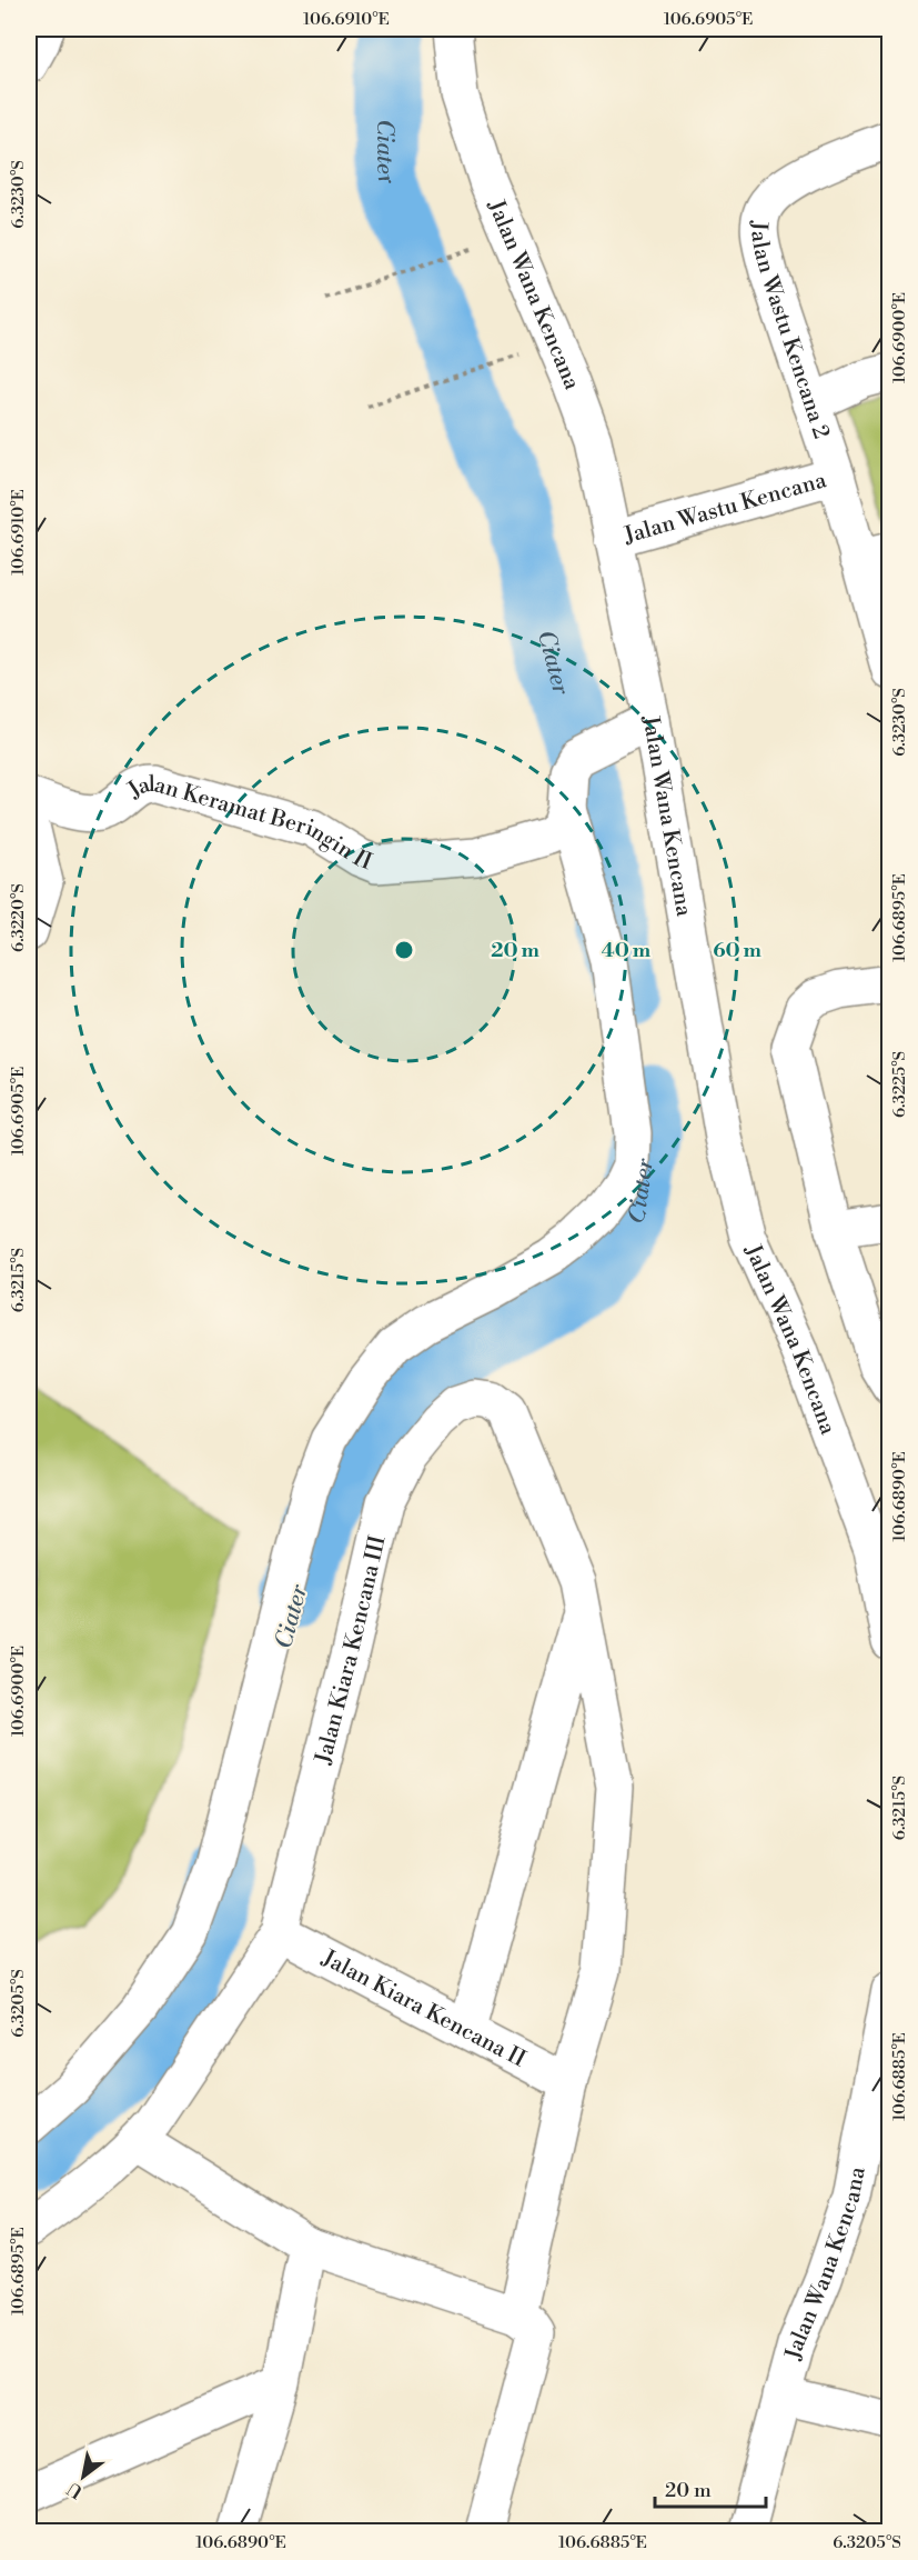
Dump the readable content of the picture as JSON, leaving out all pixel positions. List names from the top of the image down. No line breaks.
{"streets":{"street":["Jalan Wana Kencana","Jalan Wastu Kencana 2","Jalan Wastu Kencana","Jalan Keramat Beringin II","Jalan Kiara Kencana III","Jalan Kiara Kencana II"]},"crossings":[["Jalan Wana Kencana","Jalan Wastu Kencana"],["Jalan Wana Kencana","Jalan Keramat Beringin II"],["Jalan Wastu Kencana 2","Jalan Wastu Kencana"],["Jalan Kiara Kencana III","Jalan Kiara Kencana II"]],"water":["Ciater"],"scale_bar":"20 m","north":"bottom left","coordinates":["106.6910°E","106.6905°E","6.3230°S","106.6900°E","106.6895°E","6.3220°S","6.3225°S","6.3215°S","106.6890°E","6.3205°S","106.6885°E"],"rings":["20 m","40 m","60 m"]}
